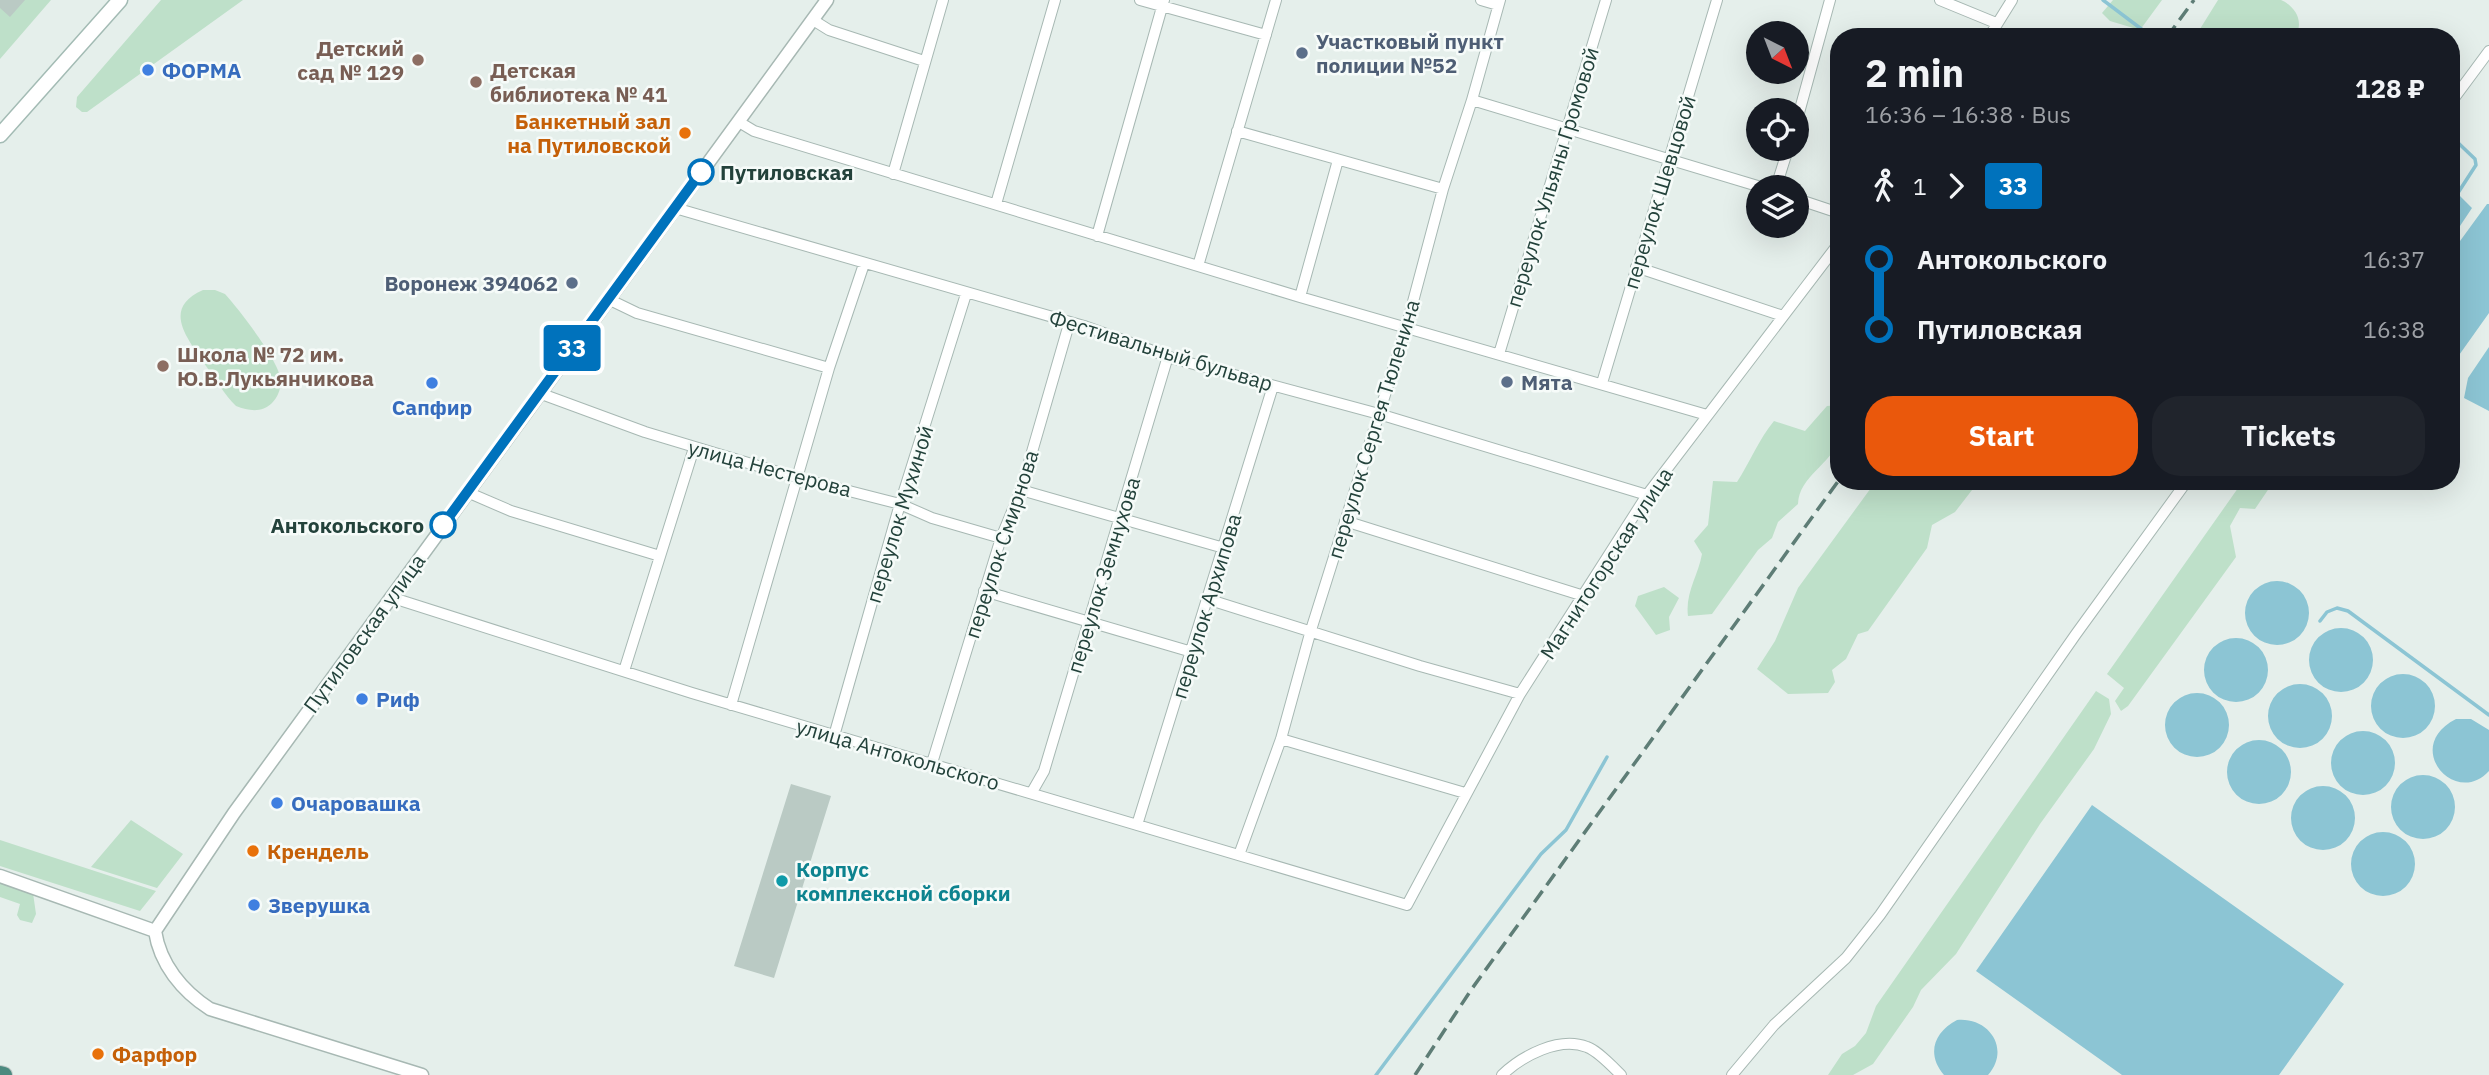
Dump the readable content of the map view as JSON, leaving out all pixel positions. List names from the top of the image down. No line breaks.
{"streets":{"street":["переулок Ульяны Громовой","переулок Шевцовой","Фестивальный бульвар","переулок Сергея Тюленина","улица Нестерова","переулок Мухиной","переулок Смирнова","Магнитогорская улица","переулок Земнухова","переулок Архипова","Путиловская улица","улица Антокольского"]},"crossings":[["Фестивальный бульвар","переулок Сергея Тюленина"],["Фестивальный бульвар","переулок Мухиной"],["Фестивальный бульвар","переулок Смирнова"],["Фестивальный бульвар","Магнитогорская улица"],["Фестивальный бульвар","переулок Земнухова"],["Фестивальный бульвар","переулок Архипова"],["Фестивальный бульвар","Путиловская улица"],["переулок Сергея Тюленина","улица Антокольского"],["улица Нестерова","переулок Мухиной"],["улица Нестерова","переулок Смирнова"],["улица Нестерова","Путиловская улица"],["переулок Мухиной","улица Антокольского"],["переулок Смирнова","улица Антокольского"],["Магнитогорская улица","улица Антокольского"],["переулок Земнухова","улица Антокольского"],["переулок Архипова","улица Антокольского"],["Путиловская улица","улица Антокольского"]],"places":["Участковый пункт полиции №52","Детский сад № 129","ФОРМА","Детская библиотека № 41","Банкетный зал на Путиловской","Путиловская","Воронеж 394062","Школа № 72 им. Ю.В.Лукьянчикова","Мята","Сапфир","Антокольского","Риф","Очаровашка","Крендель","Корпус комплексной сборки","Зверушка","Фарфор"],"lines":["bus line 33"],"north":"bottom right","page":{"on_map":"33","heading":["2 min","16:36 – 16:38 · Bus","128 ₽"],"legs":["1","33"],"list":[{"name":"Антокольского","value":"16:37"},{"name":"Путиловская","value":"16:38"}],"buttons":["Start","Tickets"]}}
